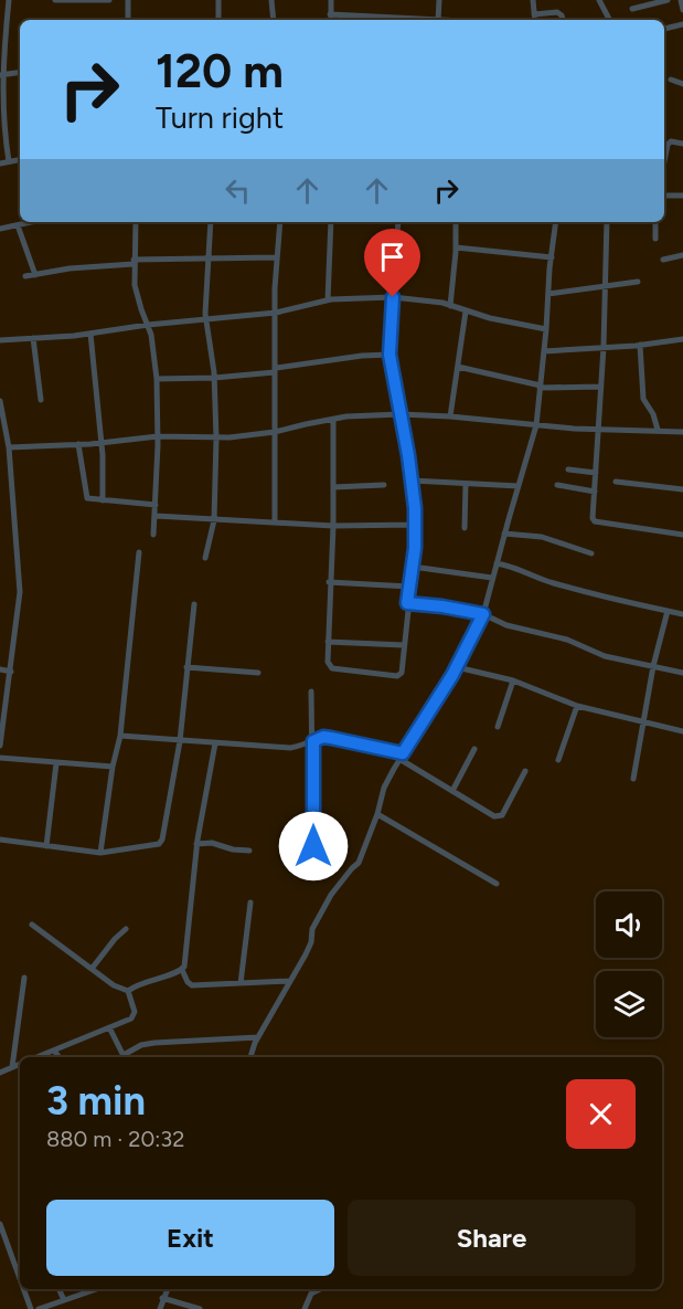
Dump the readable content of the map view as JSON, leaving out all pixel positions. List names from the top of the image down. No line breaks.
{"page":{"turn":["120 m","Turn right"],"heading":["3 min","880 m · 20:32"],"buttons":["Exit","Share"]}}
